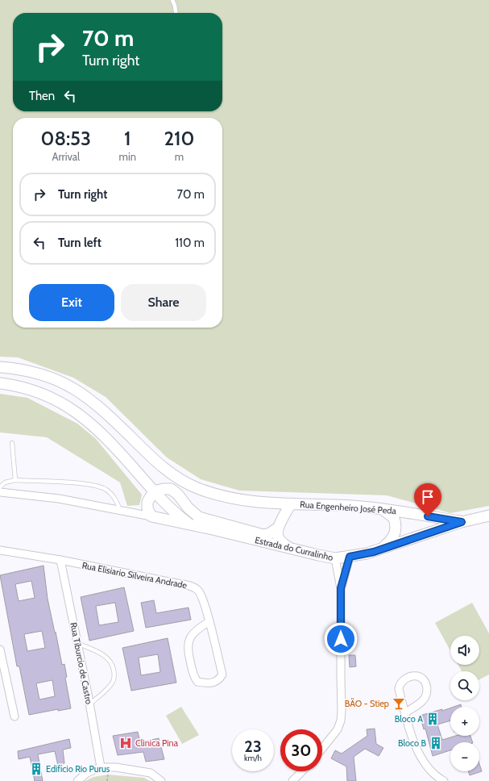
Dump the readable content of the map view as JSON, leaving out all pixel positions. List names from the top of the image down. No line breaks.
{"streets":{"street":["Rua Engenheiro José Peda","Estrada do Curralinho","Rua Elisiario Silveira Andrade","Rua Tiburcio de Castro"]},"crossings":[["Rua Engenheiro José Peda","Estrada do Curralinho"],["Rua Elisiario Silveira Andrade","Rua Tiburcio de Castro"]],"places":{"bar":["BÃO - Stiep"],"building":["Bloco A","Bloco B","Edifício Rio Purus"],"hospital":["Clinica Pina"]},"page":{"turn":["70 m","Turn right"],"then":"Then","eta":["08:53","Arrival","1","min","210","m"],"list":[{"name":"Turn right","value":"70 m"},{"name":"Turn left","value":"110 m"}],"buttons":["Exit","Share"],"map_buttons":["+","−"],"speed":"23 km/h","limit":"30"}}
